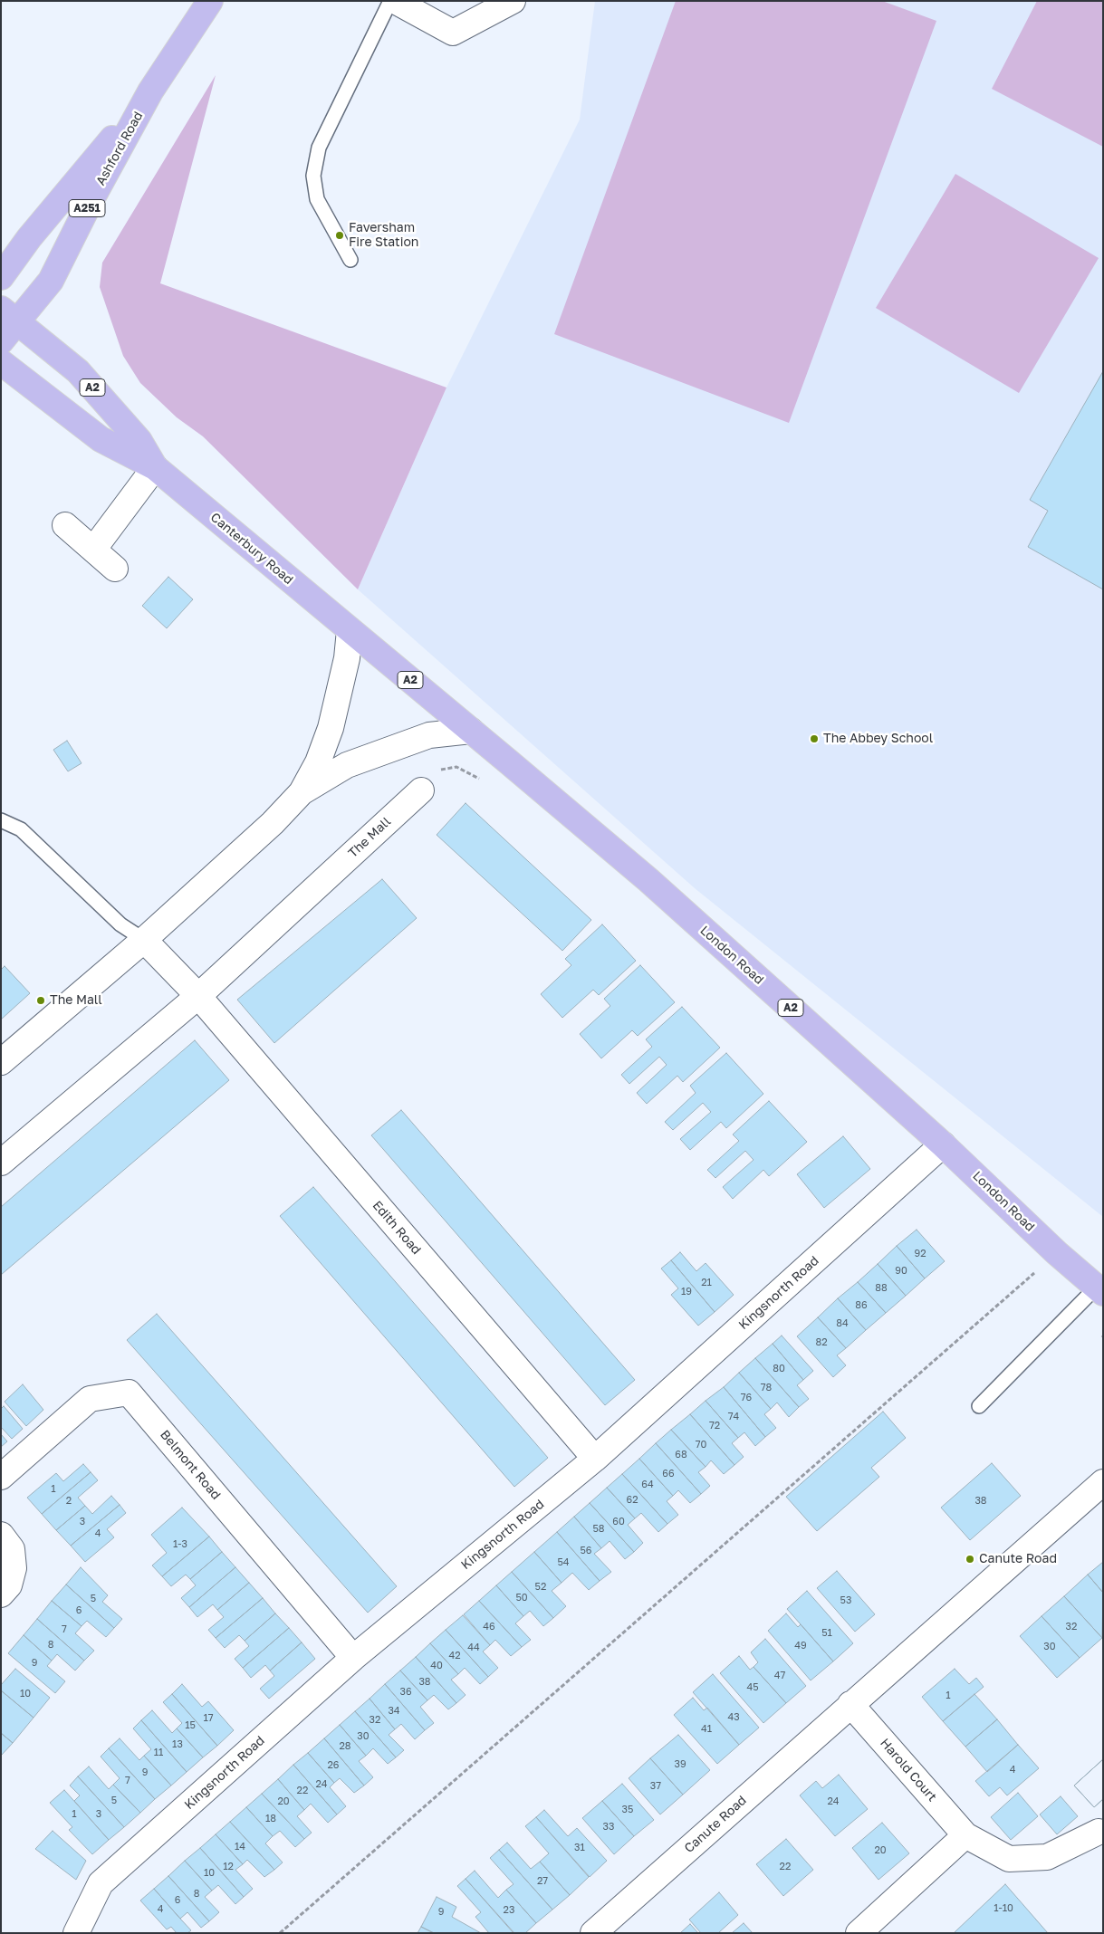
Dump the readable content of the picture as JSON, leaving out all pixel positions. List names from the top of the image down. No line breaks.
{"streets":{"main road":["Ashford Road","A251","A2","Canterbury Road","London Road"],"street":["The Mall","Edith Road","Kingsnorth Road","Belmont Road","Harold Court","Canute Road"]},"crossings":[["Ashford Road","Canterbury Road"],["Canterbury Road","London Road"],["The Mall","Edith Road"],["London Road","Kingsnorth Road"],["Edith Road","Kingsnorth Road"],["Kingsnorth Road","Belmont Road"],["Harold Court","Canute Road"]],"places":["Faversham Fire Station","The Abbey School","The Mall","Canute Road"],"house_numbers":["92","90","21","88","19","86","84","82","80","78","76","74","72","70","68","66","64","1","62","2","38","3","60","58","4","1-3","56","54","52","50","5","53","6","46","32","7","51","8","49","30","44","42","9","40","47","38","45","36","10","1","34","43","17","32","15","41","30","13","28","11","39","26","4","9","7","24","37","22","5","20","24","35","1","3","18","33","14","31","20","12","22","10","27","8","6","1-10","4","23","9"]}
